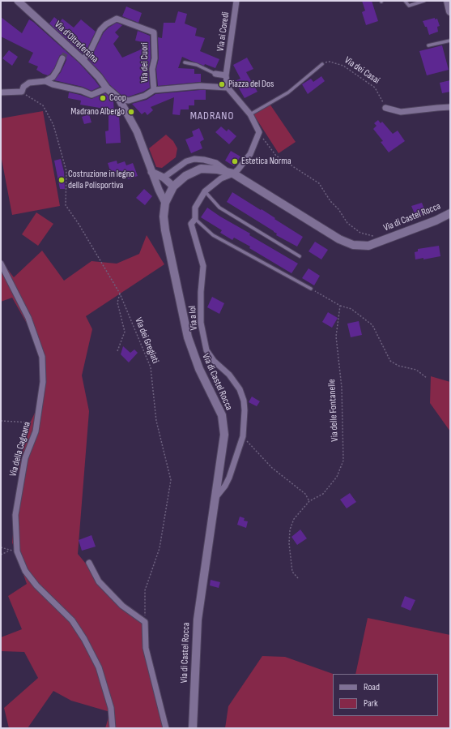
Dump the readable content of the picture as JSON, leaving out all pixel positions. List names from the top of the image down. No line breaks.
{"streets":{"main road":["Via di Castel Rocca"],"street":["Via ai Coredi","Via d'Oltrefersina","Via dei Cuori","Via a Iol","Via della Cagnana"],"path":["Via dei Casai","Via dei Gregiati","Via delle Fontanelle"]},"crossings":[["Via d'Oltrefersina","Via dei Cuori"],["Via di Castel Rocca","Via a Iol"]],"districts":["MADRANO"],"places":["Piazza del Dos","Coop","Madrano Albergo","Estetica Norma","Costruzione in legno della Polisportiva"],"legend":["Road","Park"]}
